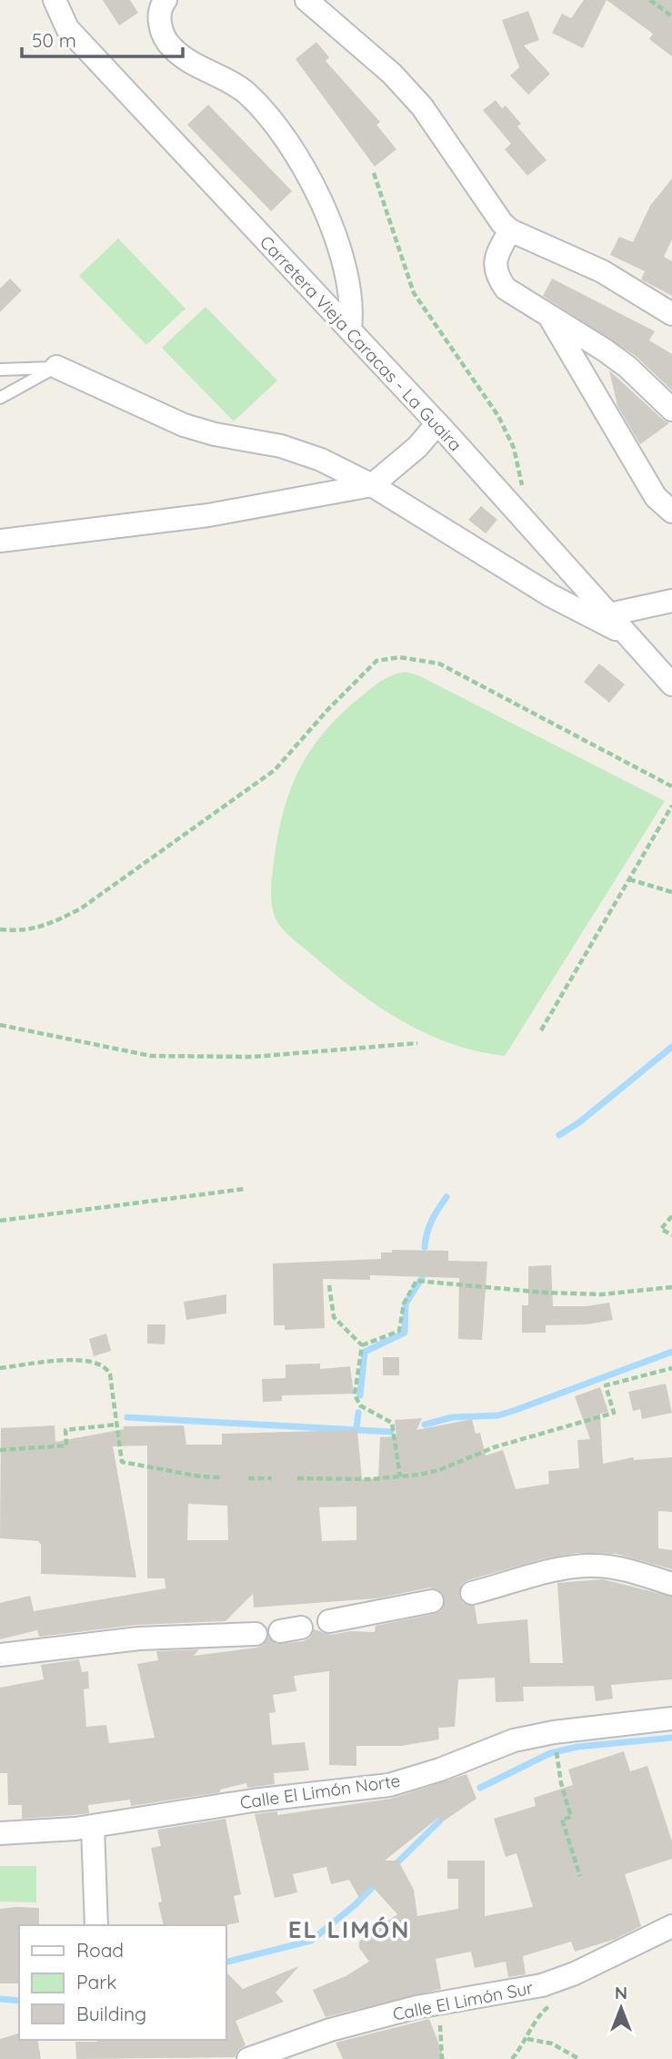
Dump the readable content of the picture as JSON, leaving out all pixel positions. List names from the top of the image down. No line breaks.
{"streets":{"street":["Carretera Vieja Caracas - La Guaira","Calle El Limón Norte","Calle El Limón Sur"]},"districts":["EL LIMÓN"],"legend":["Road","Park","Building"],"scale_bar":"50 m","north":"top"}
